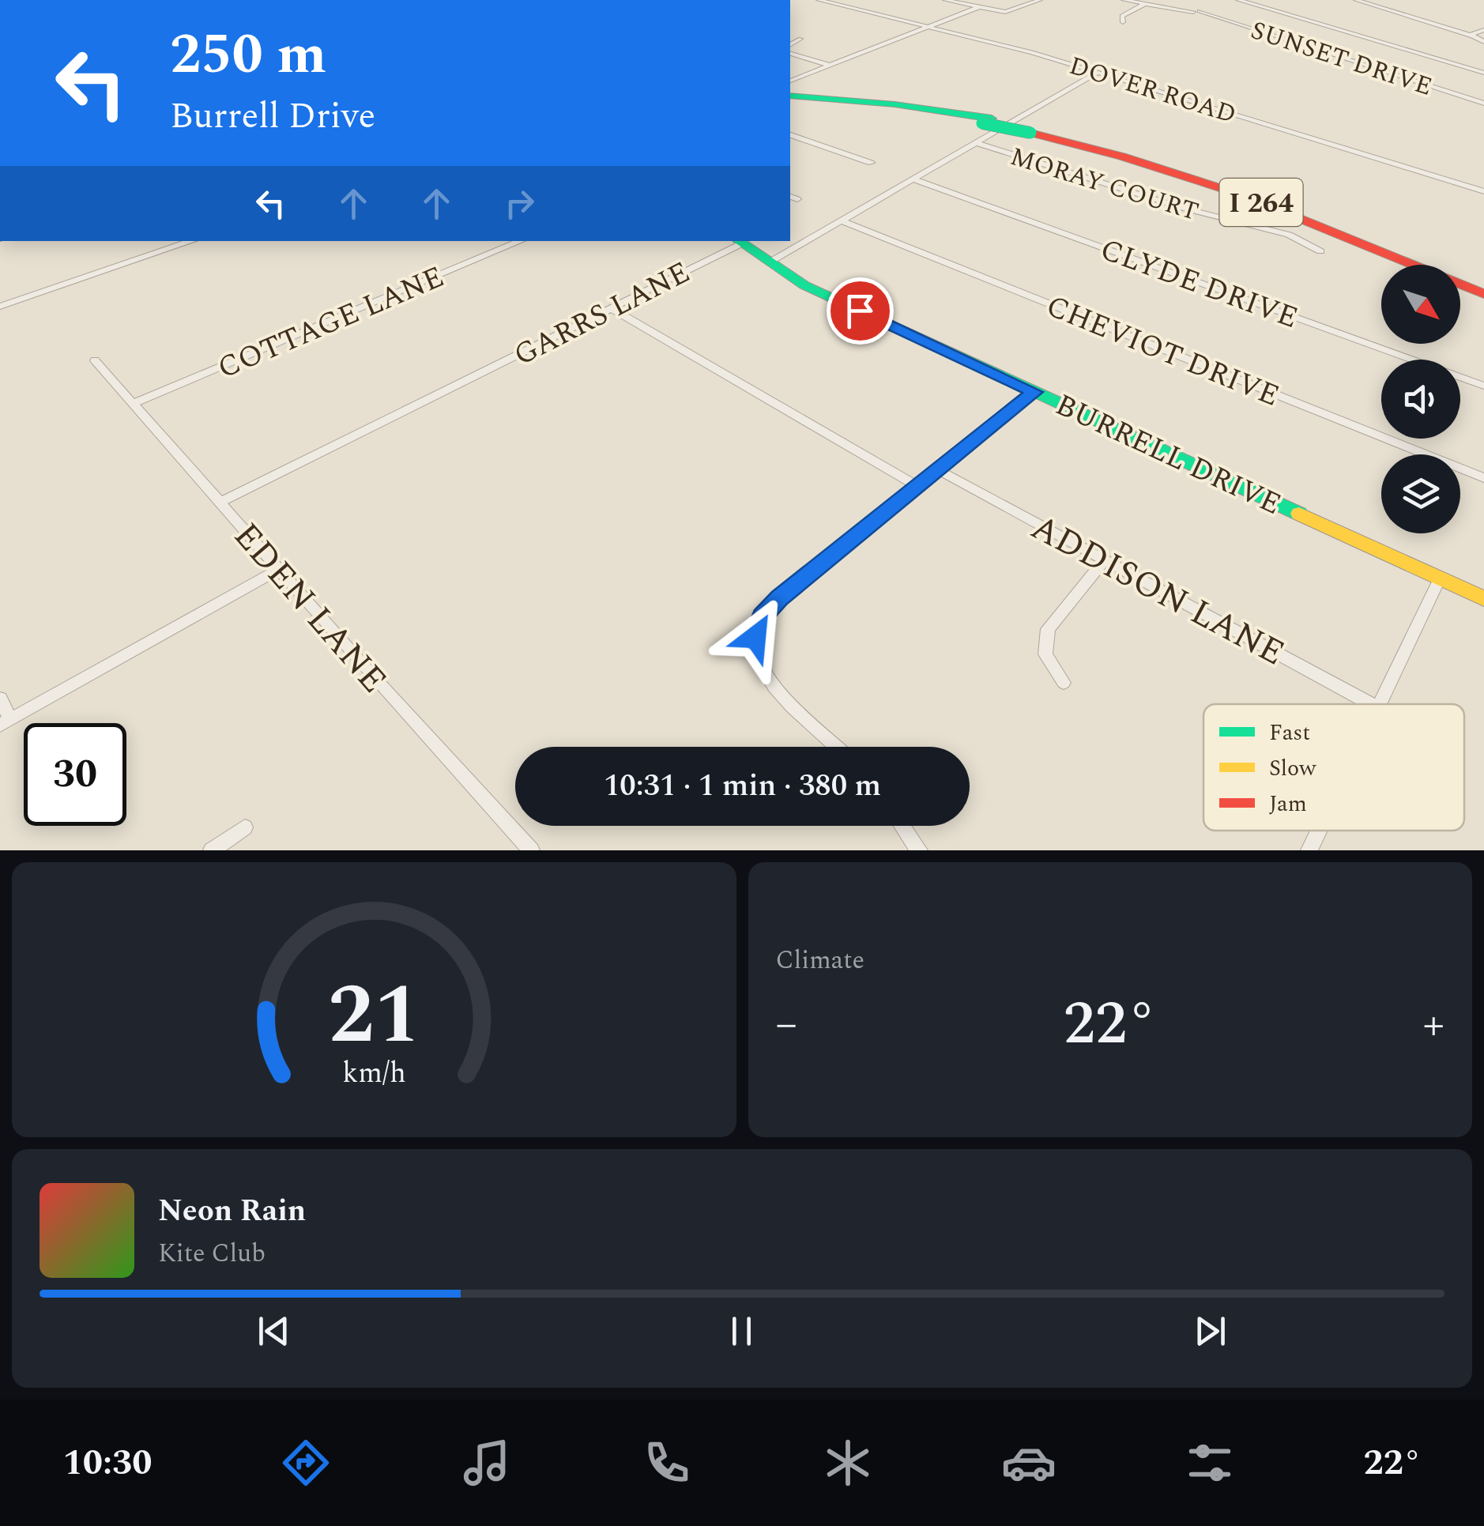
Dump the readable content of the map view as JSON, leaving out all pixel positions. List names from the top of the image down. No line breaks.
{"streets":{"main road":["I 264","GARRS LANE","BURRELL DRIVE"],"street":["SUNSET DRIVE","DOVER ROAD","MORAY COURT","CLYDE DRIVE","COTTAGE LANE","CHEVIOT DRIVE","ADDISON LANE","EDEN LANE"]},"crossings":[["GARRS LANE","BURRELL DRIVE"],["GARRS LANE","EDEN LANE"],["COTTAGE LANE","EDEN LANE"]],"legend":["Fast","Slow","Jam"],"north":"bottom right","page":{"turn":["250 m","Burrell Drive"],"limit":"30","trip":"10:31 · 1 min · 380 m","tile":"Climate","heat":["−","22°","+"],"song":["Neon Rain","Kite Club"],"tabs":["10:30","22°"],"gauge":["21","km/h"]}}
